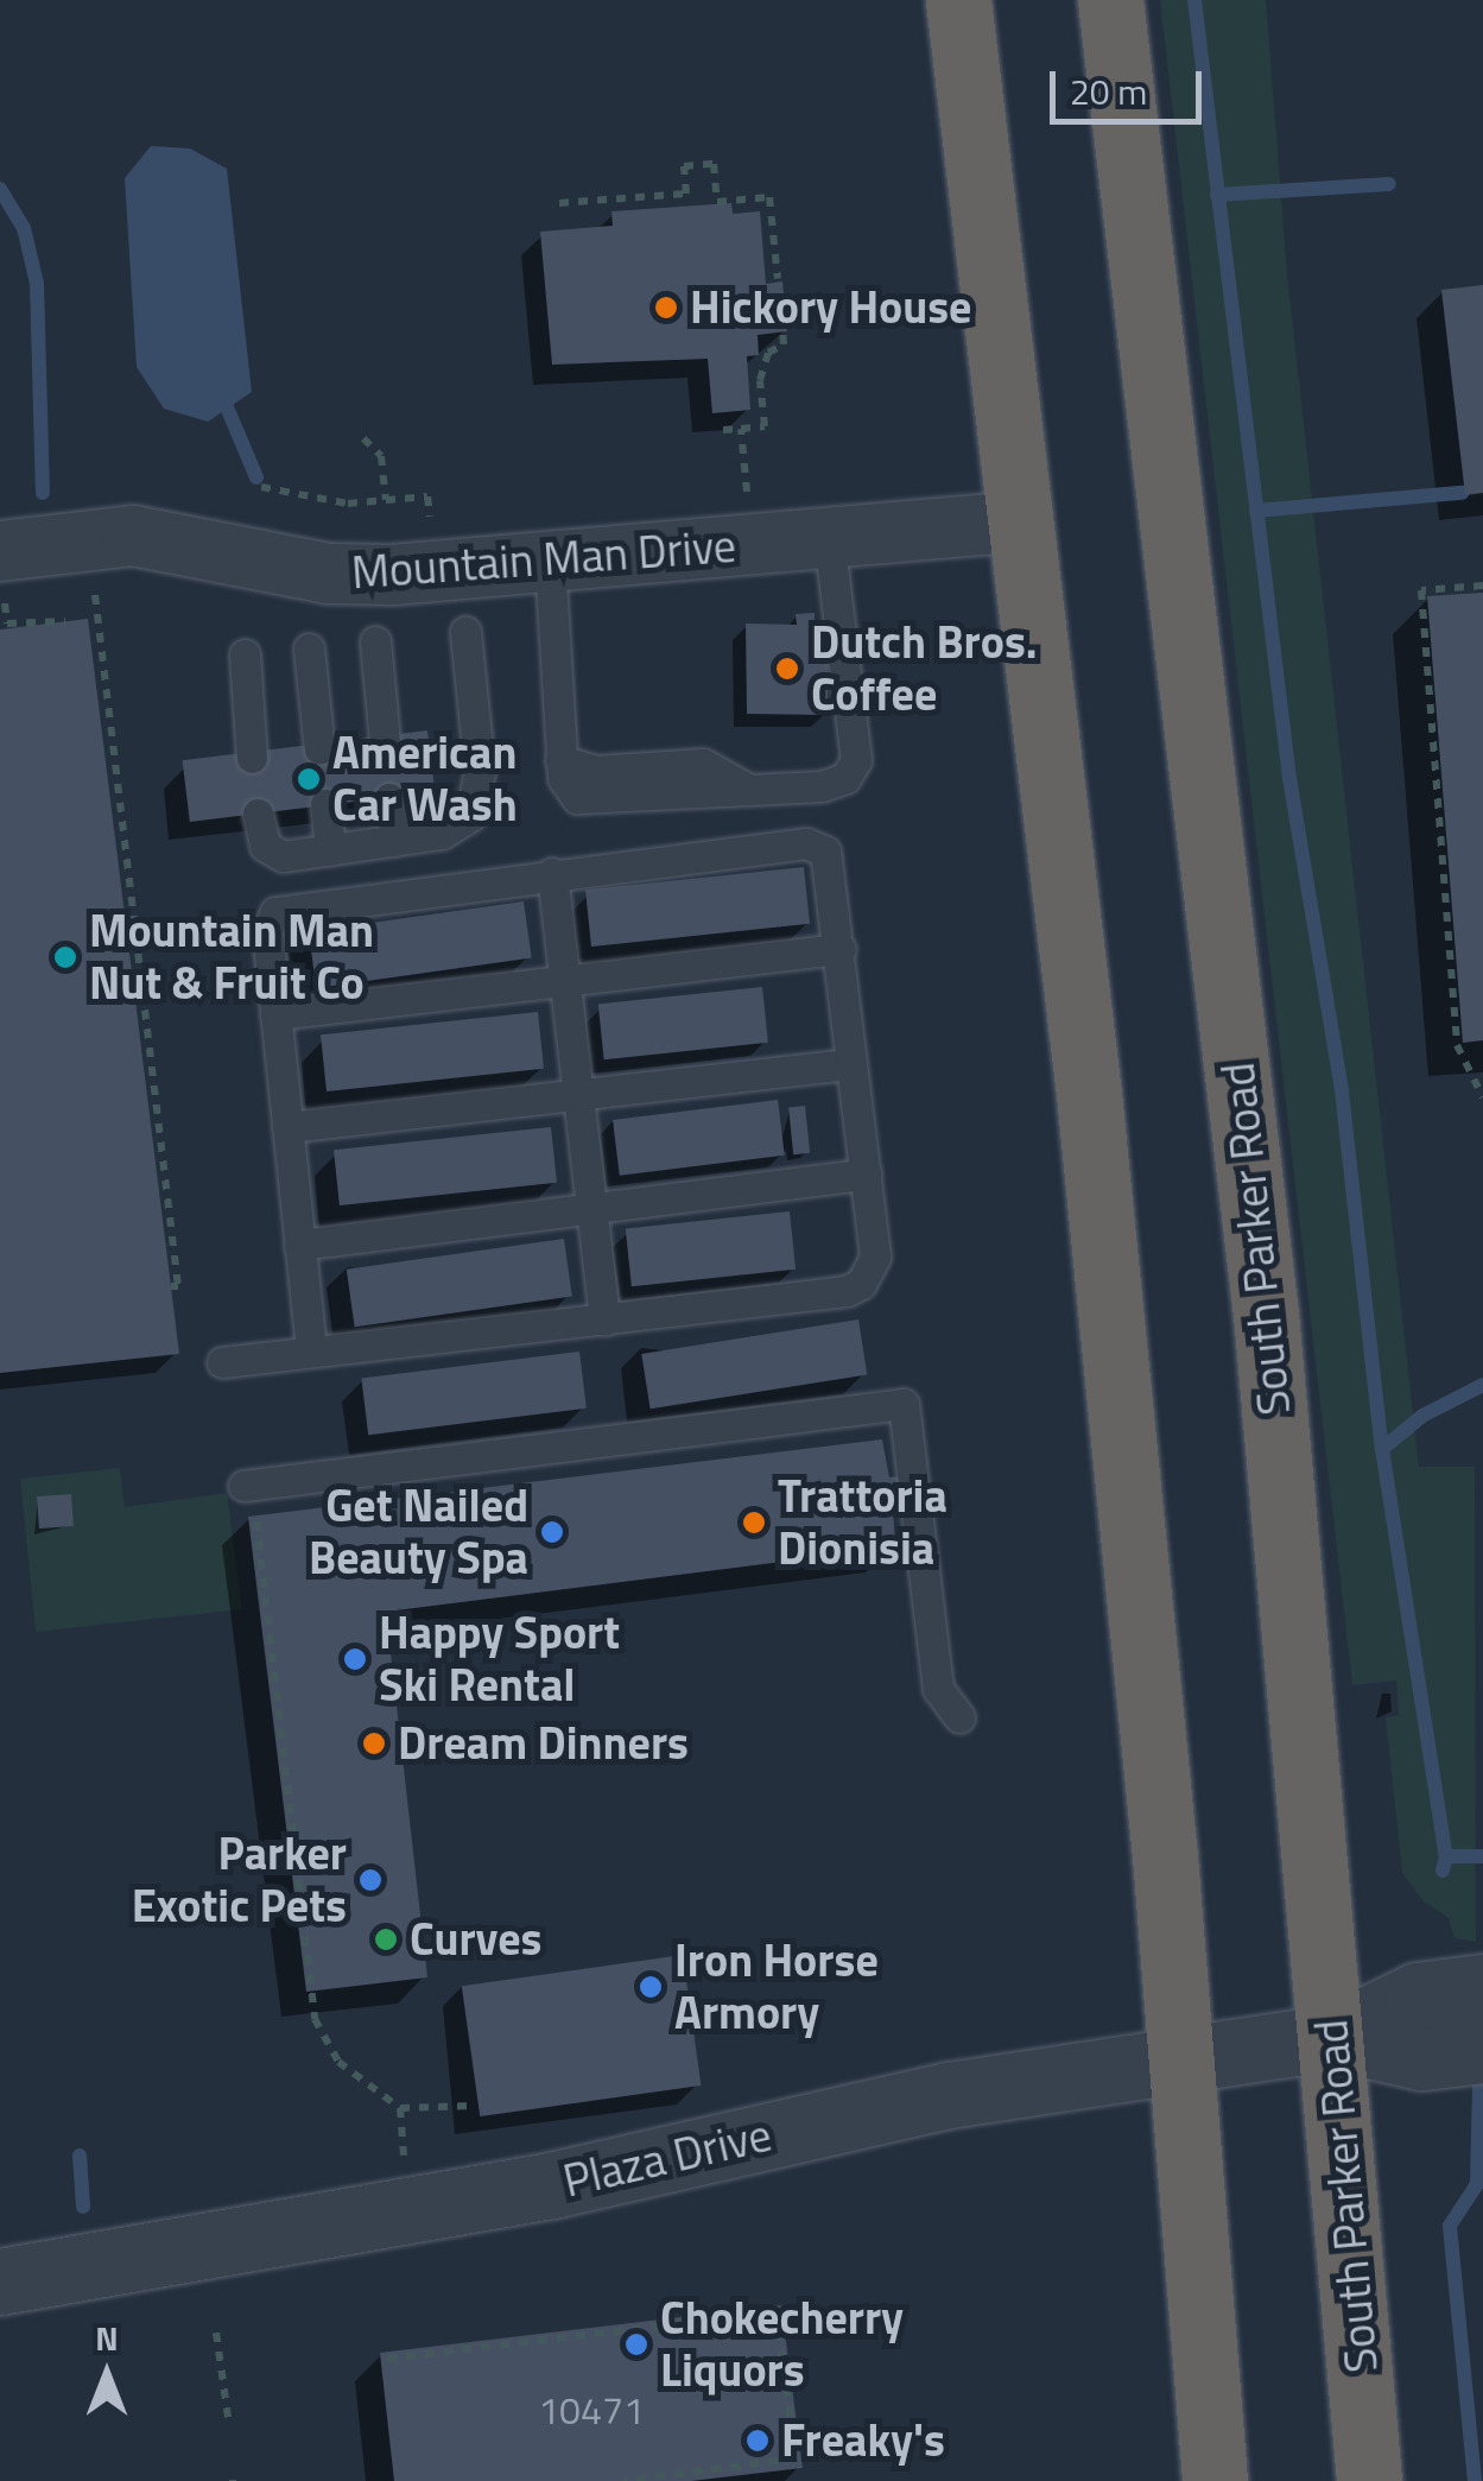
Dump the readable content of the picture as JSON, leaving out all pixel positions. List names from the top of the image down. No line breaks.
{"streets":{"highway":["South Parker Road"],"street":["Mountain Man Drive","Plaza Drive"]},"crossings":[["South Parker Road","Plaza Drive"]],"places":["Hickory House","Dutch Bros. Coffee","American Car Wash","Mountain Man Nut & Fruit Co","Trattoria Dionisia","Get Nailed Beauty Spa","Happy Sport Ski Rental","Dream Dinners","Parker Exotic Pets","Curves","Iron Horse Armory","Chokecherry Liquors","Freaky's"],"house_numbers":["10471"],"scale_bar":"20 m","north":"top"}
